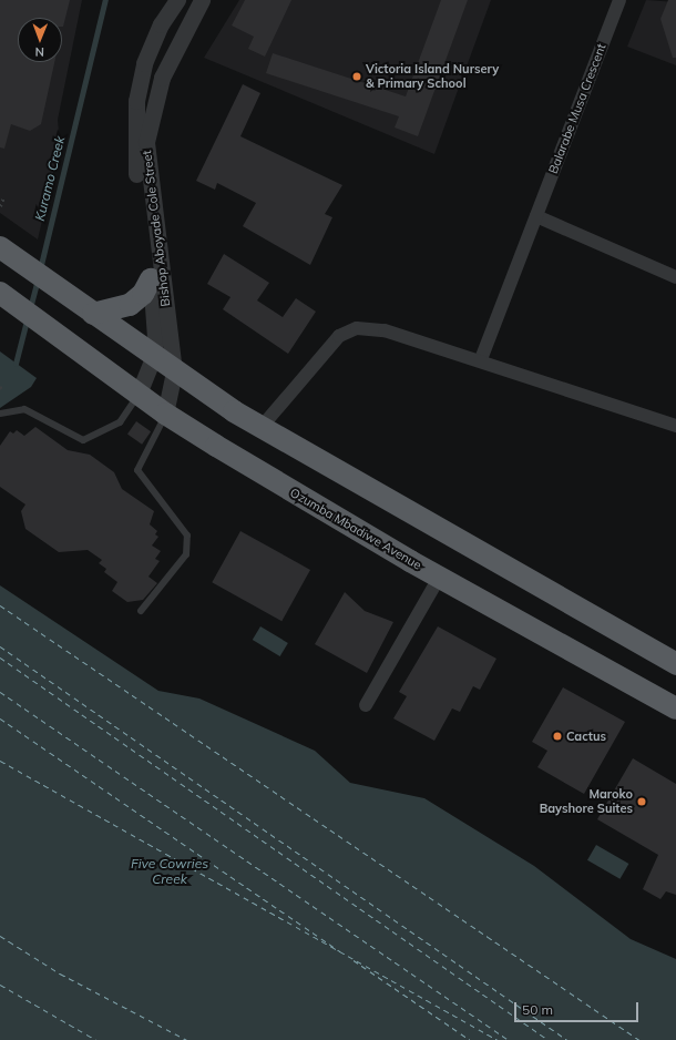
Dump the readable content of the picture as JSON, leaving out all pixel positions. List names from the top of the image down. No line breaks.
{"streets":{"highway":["Ozumba Mbadiwe Avenue"],"street":["Balarabe Musa Crescent","Bishop Aboyade Cole Street"]},"crossings":[["Bishop Aboyade Cole Street","Ozumba Mbadiwe Avenue"]],"water":["Kuramo Creek","Five Cowries Creek"],"places":["Victoria Island Nursery & Primary School","Cactus","Maroko Bayshore Suites"],"scale_bar":"50 m","north":"bottom"}
